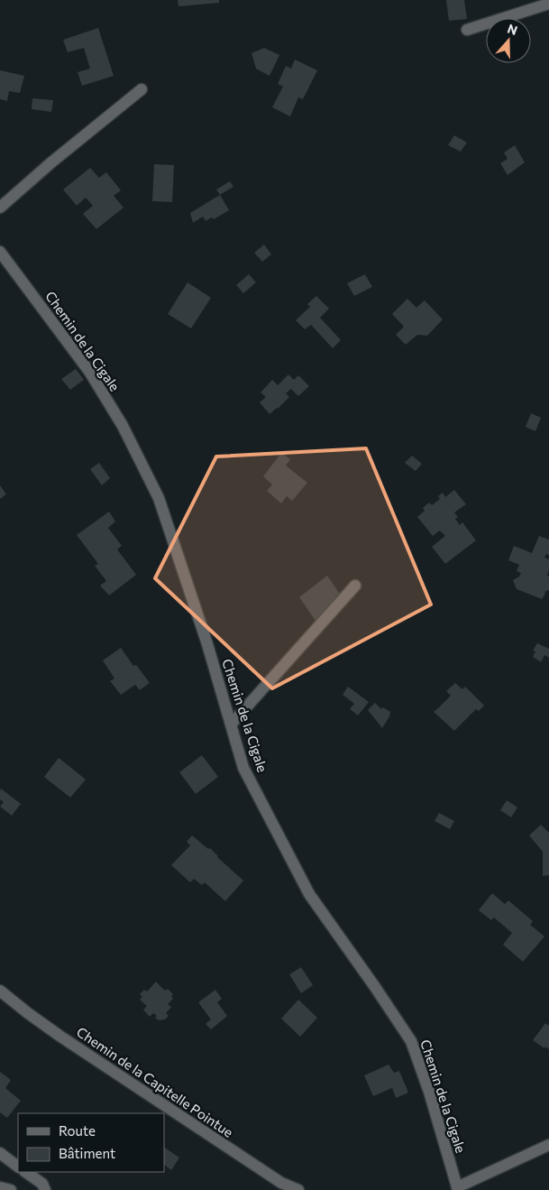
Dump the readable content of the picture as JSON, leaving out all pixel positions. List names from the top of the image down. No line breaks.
{"streets":{"street":["Chemin de la Cigale","Chemin de la Capitelle Pointue"]},"legend":["Route","Bâtiment"],"north":"top"}
